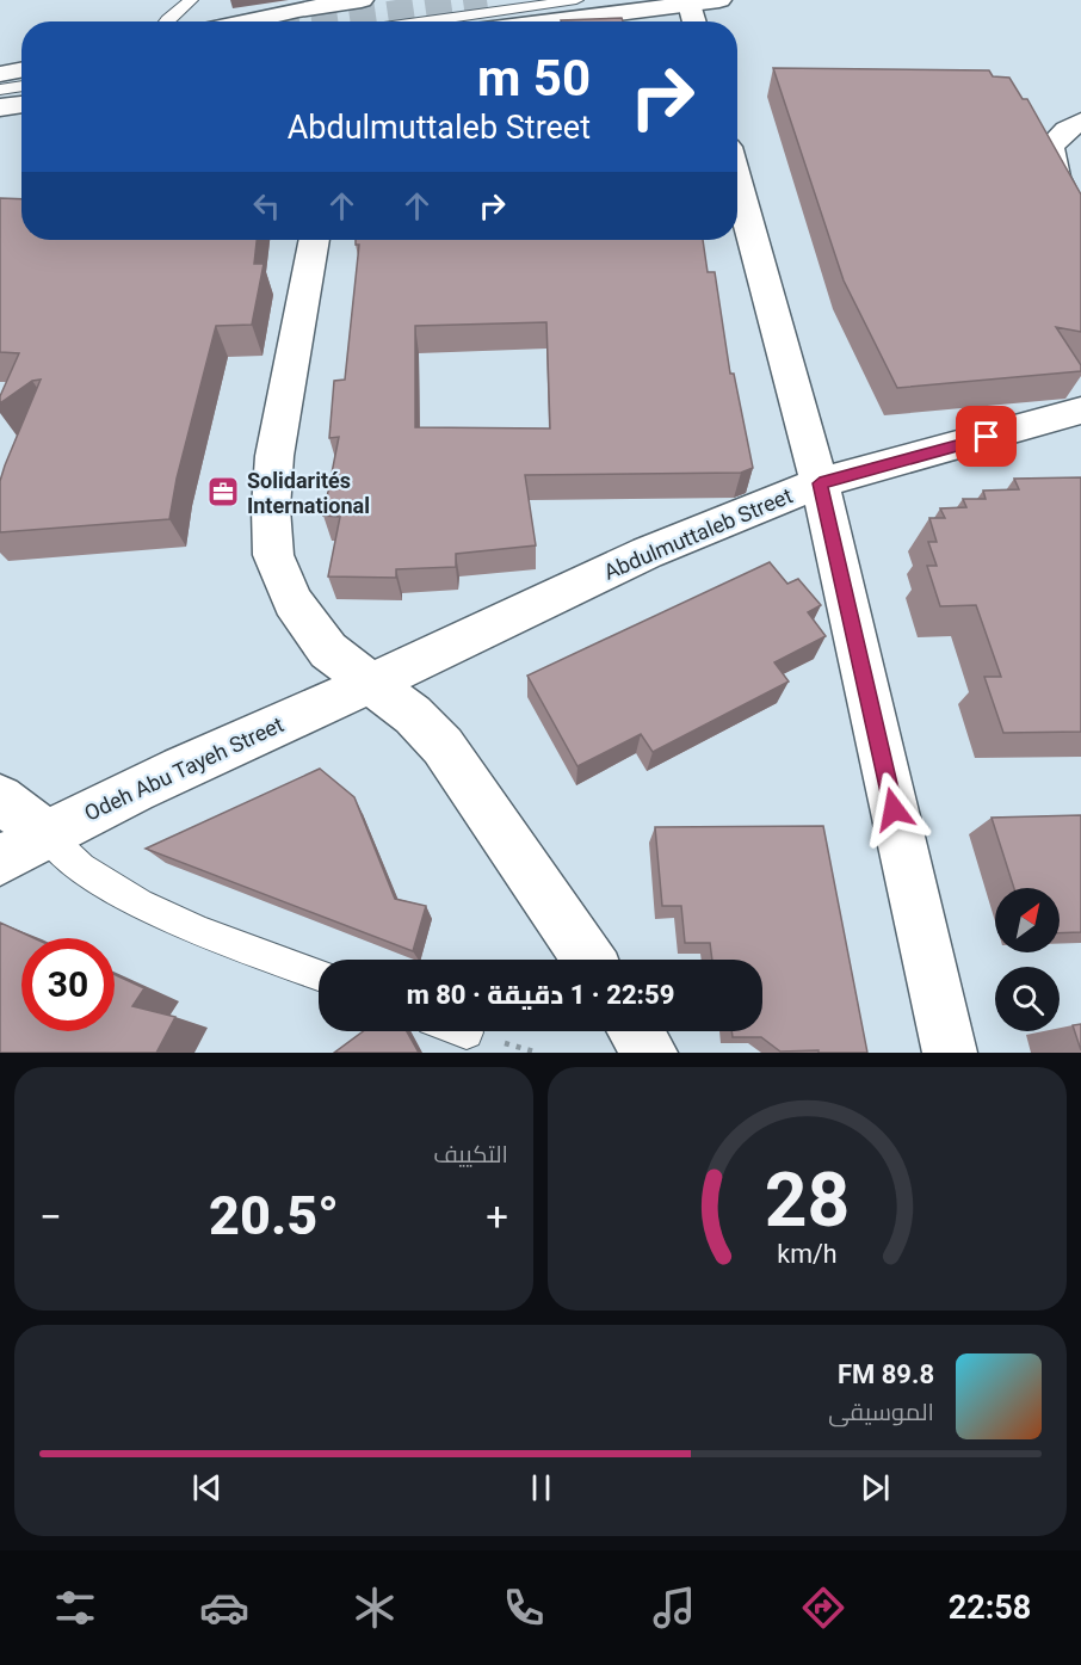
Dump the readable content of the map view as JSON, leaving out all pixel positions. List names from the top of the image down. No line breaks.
{"streets":{"street":["Abdulmuttaleb Street","Odeh Abu Tayeh Street"]},"crossings":[["Abdulmuttaleb Street","Odeh Abu Tayeh Street"]],"places":{"office":["Solidarités International"]},"north":"top right","page":{"turn":["50 m","Abdulmuttaleb Street"],"limit":"30","trip":"22:59 · 1 دقيقة · 80 m","tile":"التكييف","heat":["−","20.5°","+"],"song":["89.8 FM","الموسيقى"],"tabs":"22:58","gauge":["28","km/h"]}}
